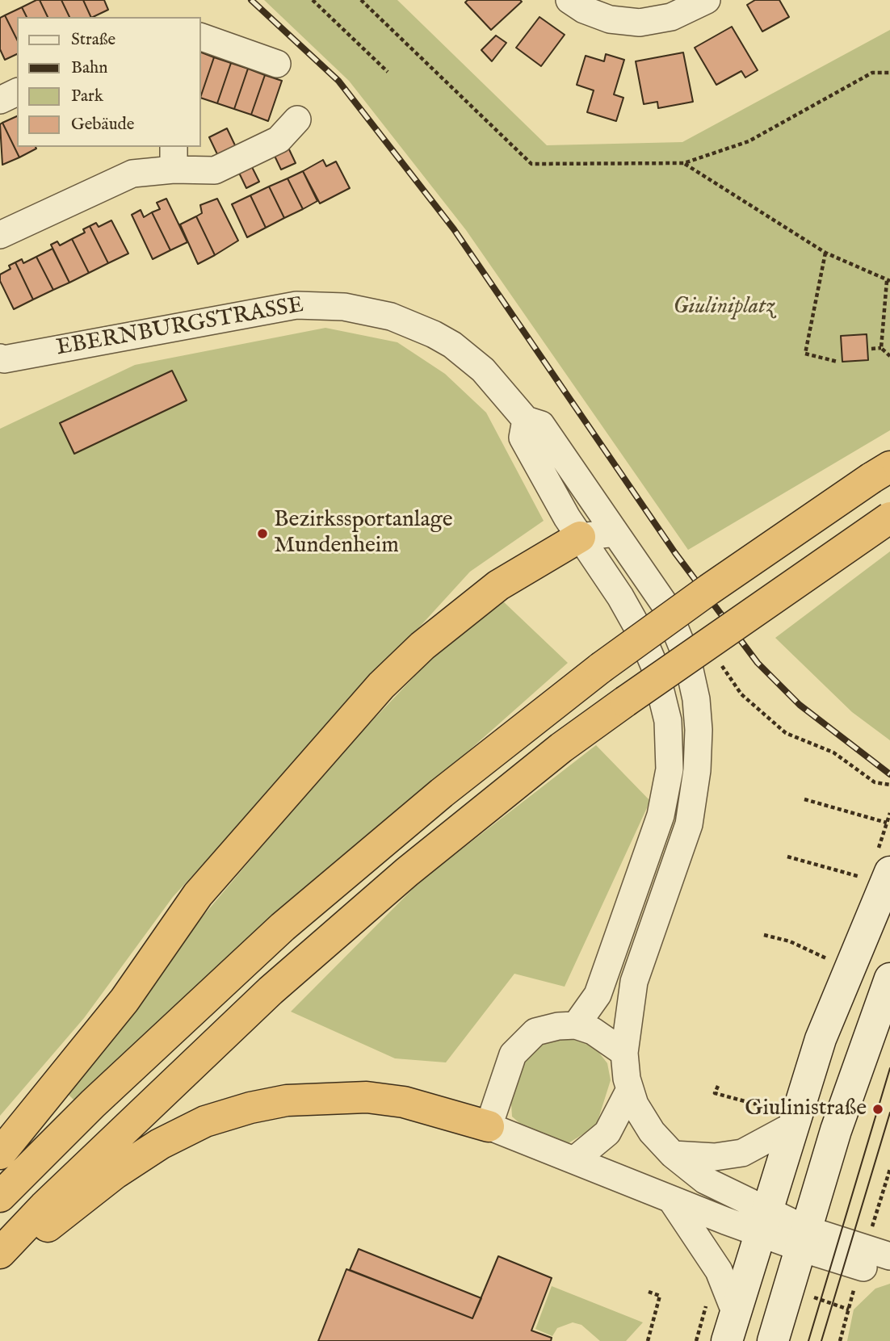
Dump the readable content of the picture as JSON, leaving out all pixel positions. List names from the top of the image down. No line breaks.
{"streets":{"street":["EBERNBURGSTRASSE"]},"parks":["Giuliniplatz"],"places":["Bezirkssportanlage Mundenheim","Giulinistraße"],"legend":["Straße","Bahn","Park","Gebäude"]}
